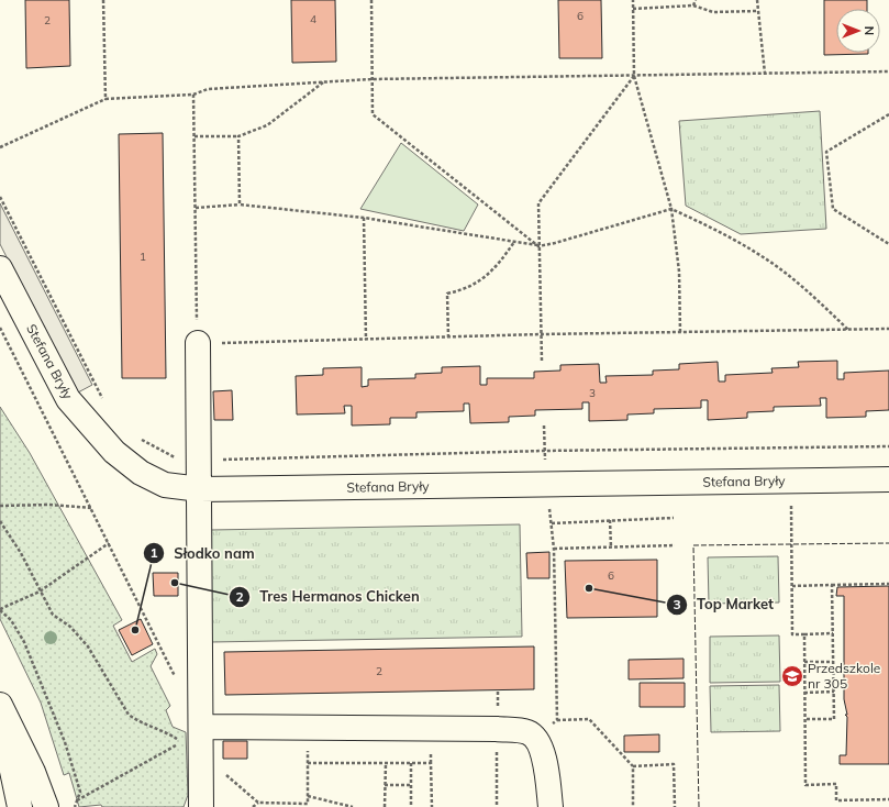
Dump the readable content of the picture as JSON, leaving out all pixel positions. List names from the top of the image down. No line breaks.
{"streets":{"street":["Stefana Bryły"]},"places":{"other":["Tres Hermanos Chicken","Top Market","Słodko nam"],"school or university":["Przedszkole nr 305"]},"house_numbers":["6","4","2","1","3","6","2"],"north":"right"}
